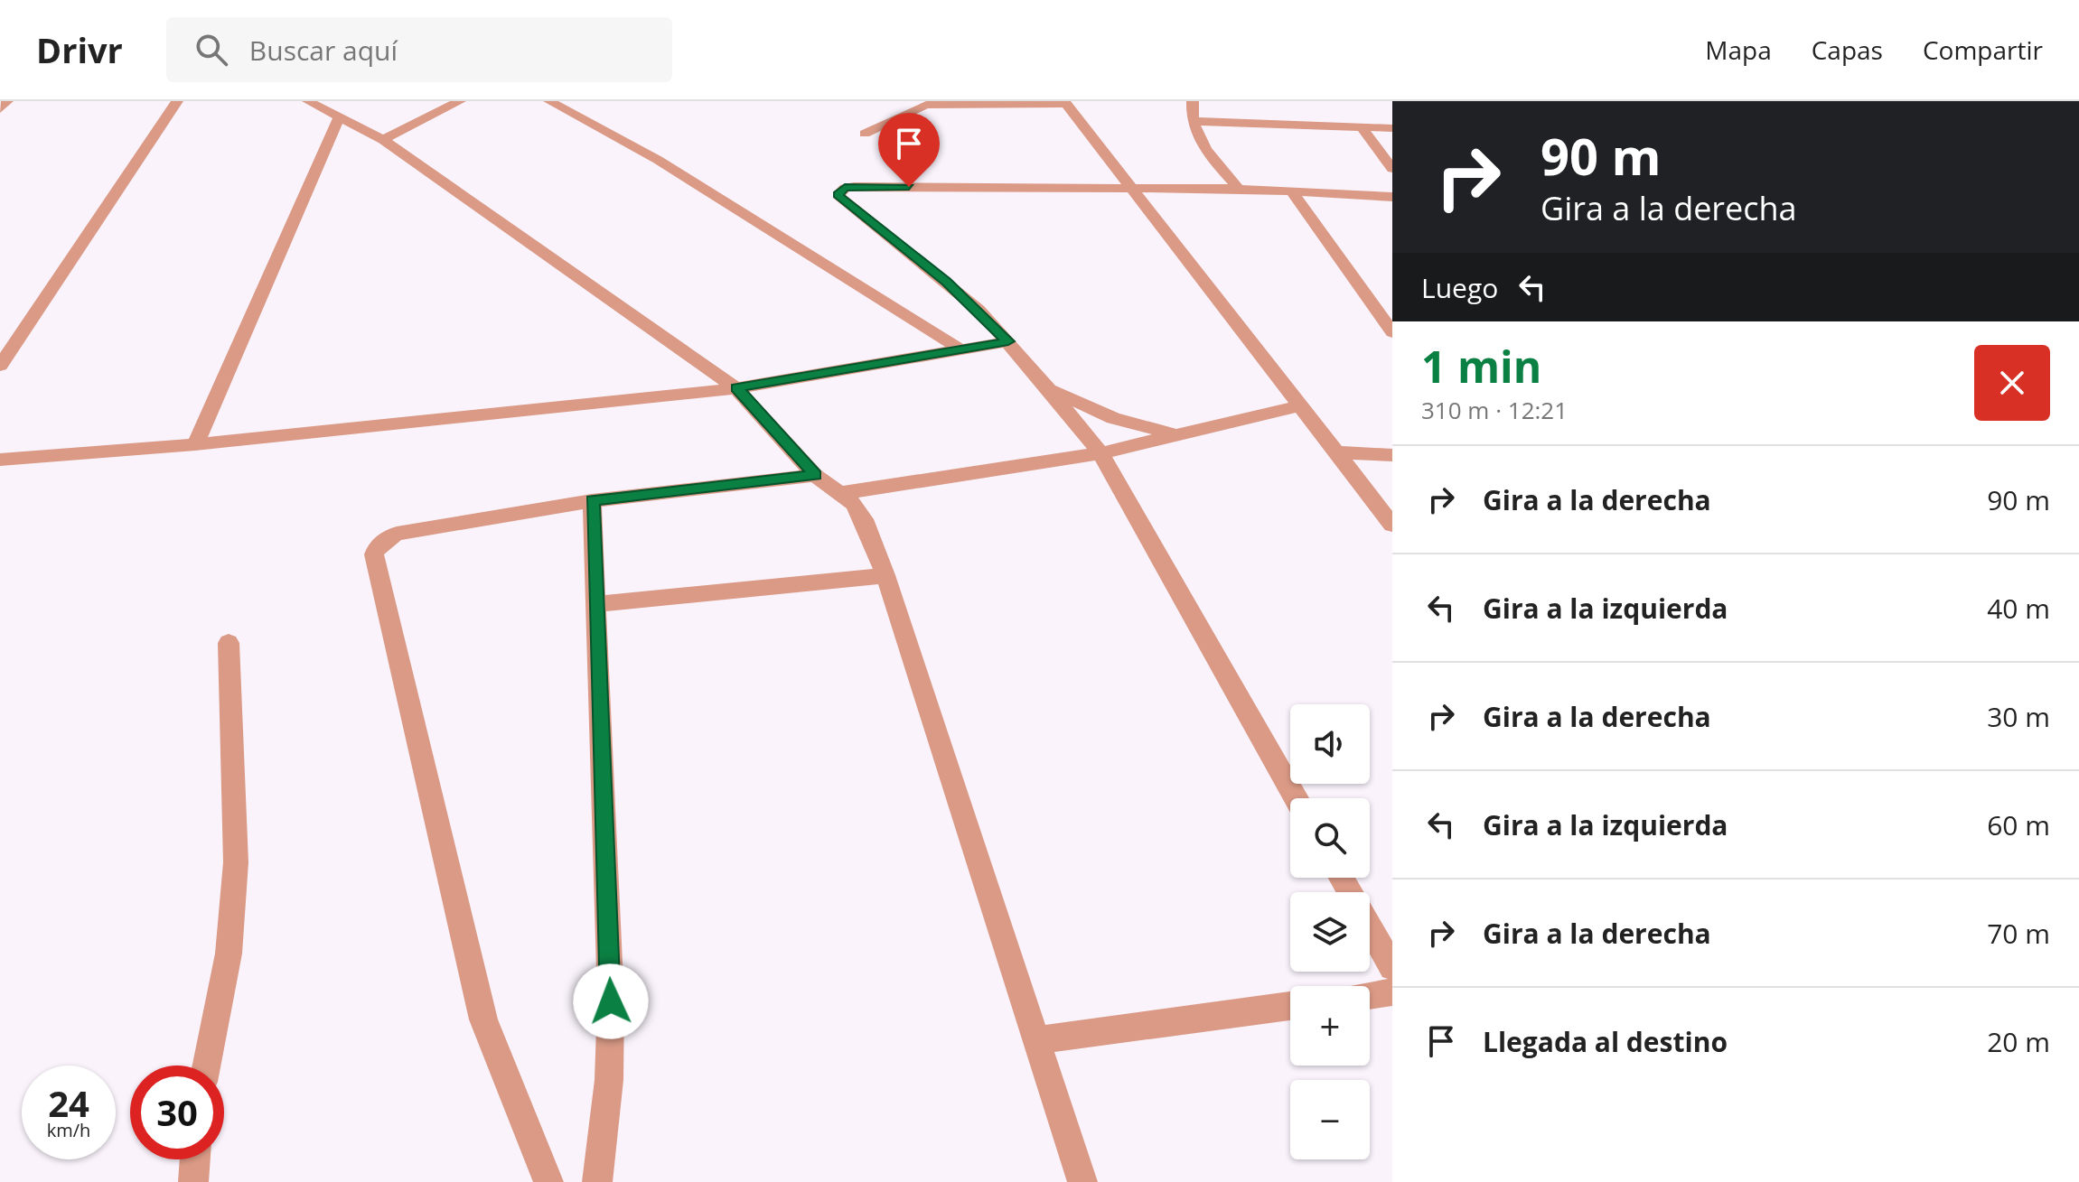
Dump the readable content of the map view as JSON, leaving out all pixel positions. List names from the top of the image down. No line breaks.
{"page":{"header":"Drivr","search":"Buscar aquí","nav":["Mapa","Capas","Compartir"],"turn":["90 m","Gira a la derecha"],"then":"Luego","heading":["1 min","310 m · 12:21"],"list":[{"name":"Gira a la derecha","value":"90 m"},{"name":"Gira a la izquierda","value":"40 m"},{"name":"Gira a la derecha","value":"30 m"},{"name":"Gira a la izquierda","value":"60 m"},{"name":"Gira a la derecha","value":"70 m"},{"name":"Llegada al destino","value":"20 m"}],"map_buttons":["+","−"],"speed":"24 km/h","limit":"30"}}
